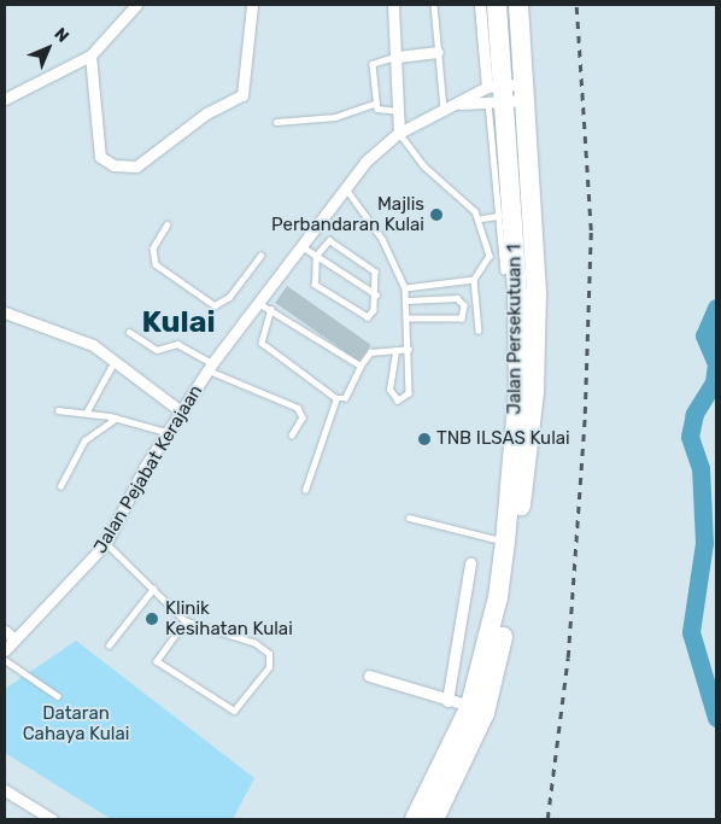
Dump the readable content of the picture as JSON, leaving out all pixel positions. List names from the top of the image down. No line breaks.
{"streets":{"highway":["Jalan Persekutuan 1"],"street":["Jalan Pejabat Kerajaan"]},"crossings":[["Jalan Persekutuan 1","Jalan Pejabat Kerajaan"]],"districts":["Kulai"],"parks":["Dataran Cahaya Kulai"],"places":["Majlis Perbandaran Kulai","TNB ILSAS Kulai","Klinik Kesihatan Kulai"],"north":"top right"}
